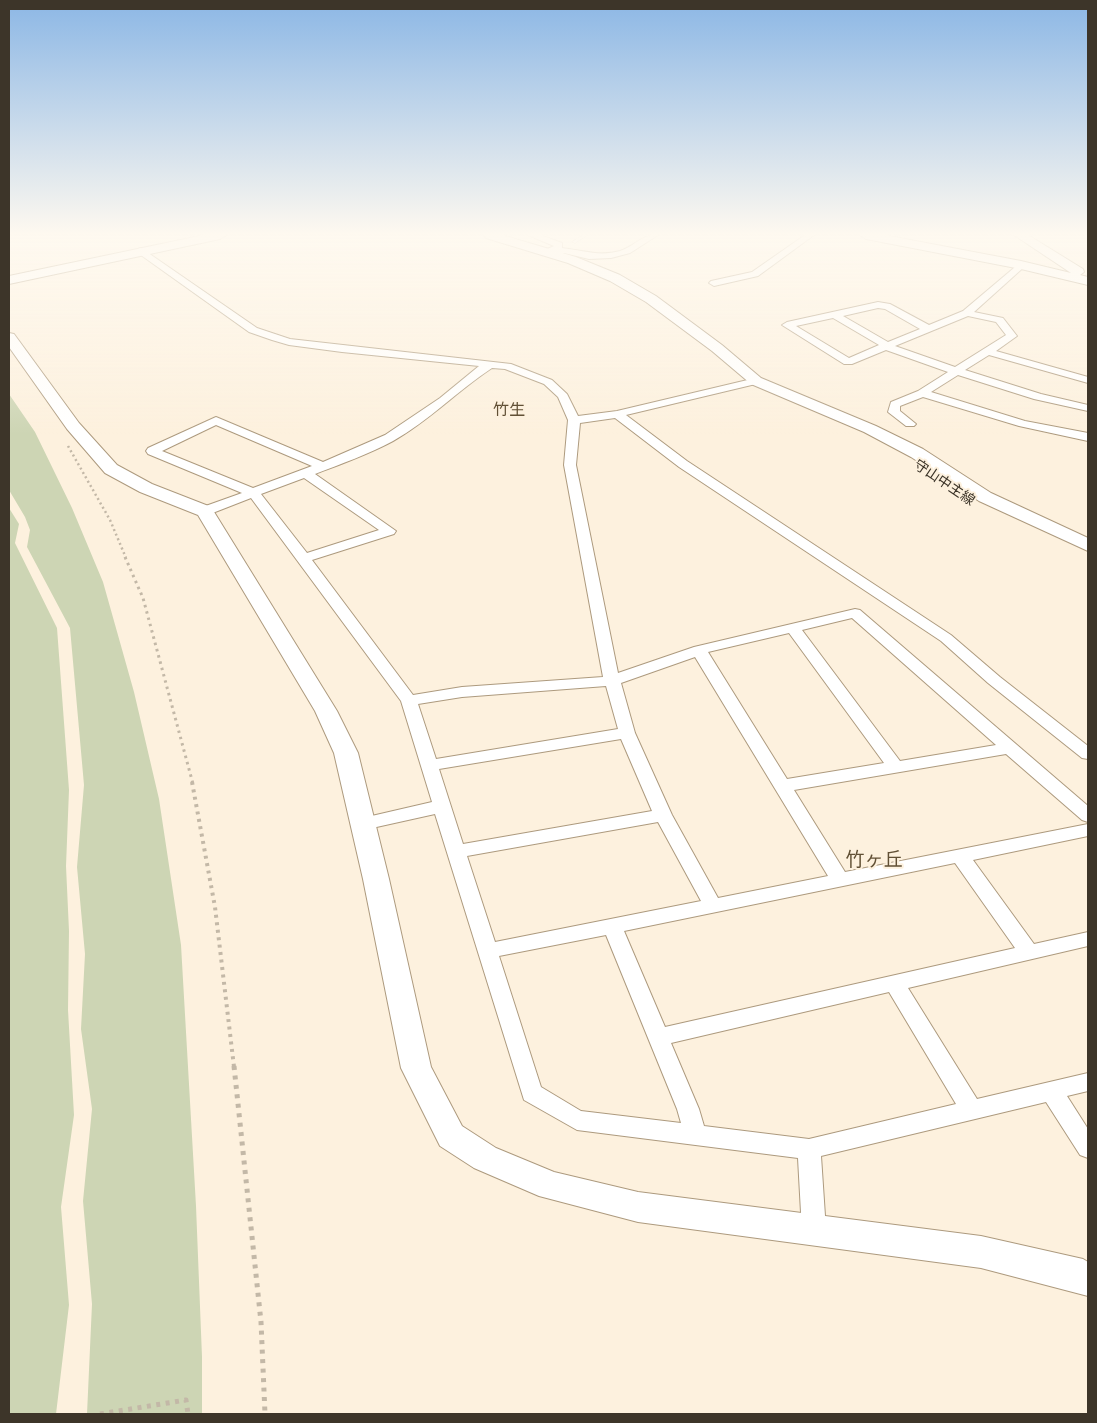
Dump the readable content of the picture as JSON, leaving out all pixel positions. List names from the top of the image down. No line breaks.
{"streets":{"street":["守山中主線"]},"districts":["竹生","竹ヶ丘"]}
